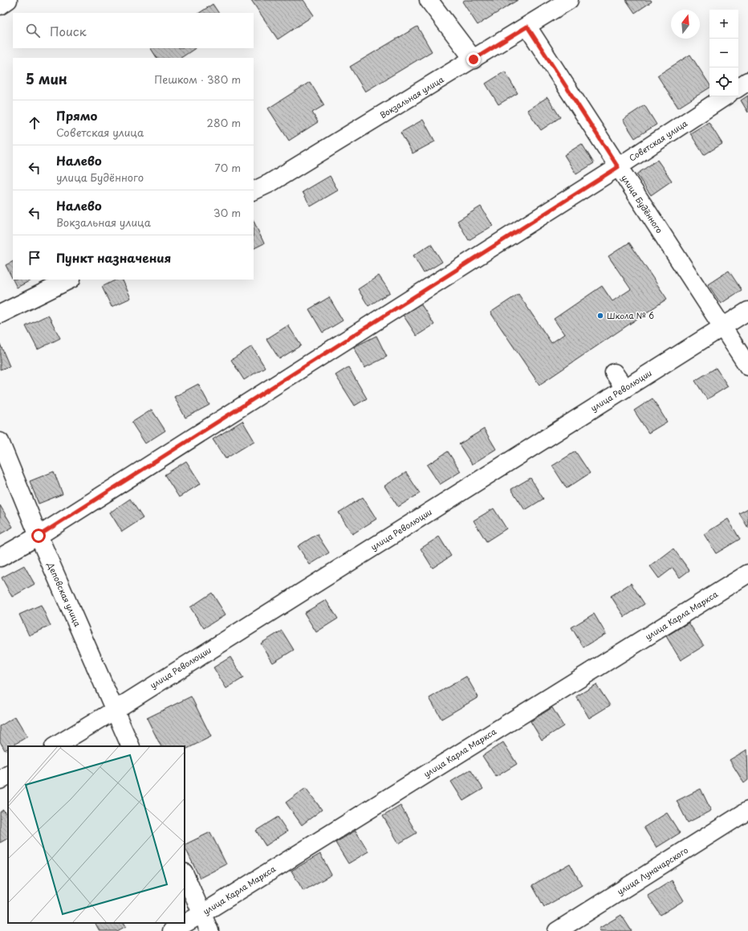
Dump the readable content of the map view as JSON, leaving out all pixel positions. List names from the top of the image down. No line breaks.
{"streets":{"street":["Вокзальная улица","Советская улица","улица Будённого","улица Революции","Деповская улица","улица Карла Маркса","улица Луначарского"]},"crossings":[["Вокзальная улица","улица Будённого"],["Советская улица","улица Будённого"],["Советская улица","Деповская улица"],["улица Будённого","улица Революции"],["улица Революции","Деповская улица"]],"places":["Школа № 6"],"north":"top","page":{"map_buttons":["+","−"],"search":"Поиск","heading":["5 мин","Пешком · 380 m"],"list":[["Прямо","Советская улица","280 m"],["Налево","улица Будённого","70 m"],["Налево","Вокзальная улица","30 m"],"Пункт назначения"]}}
